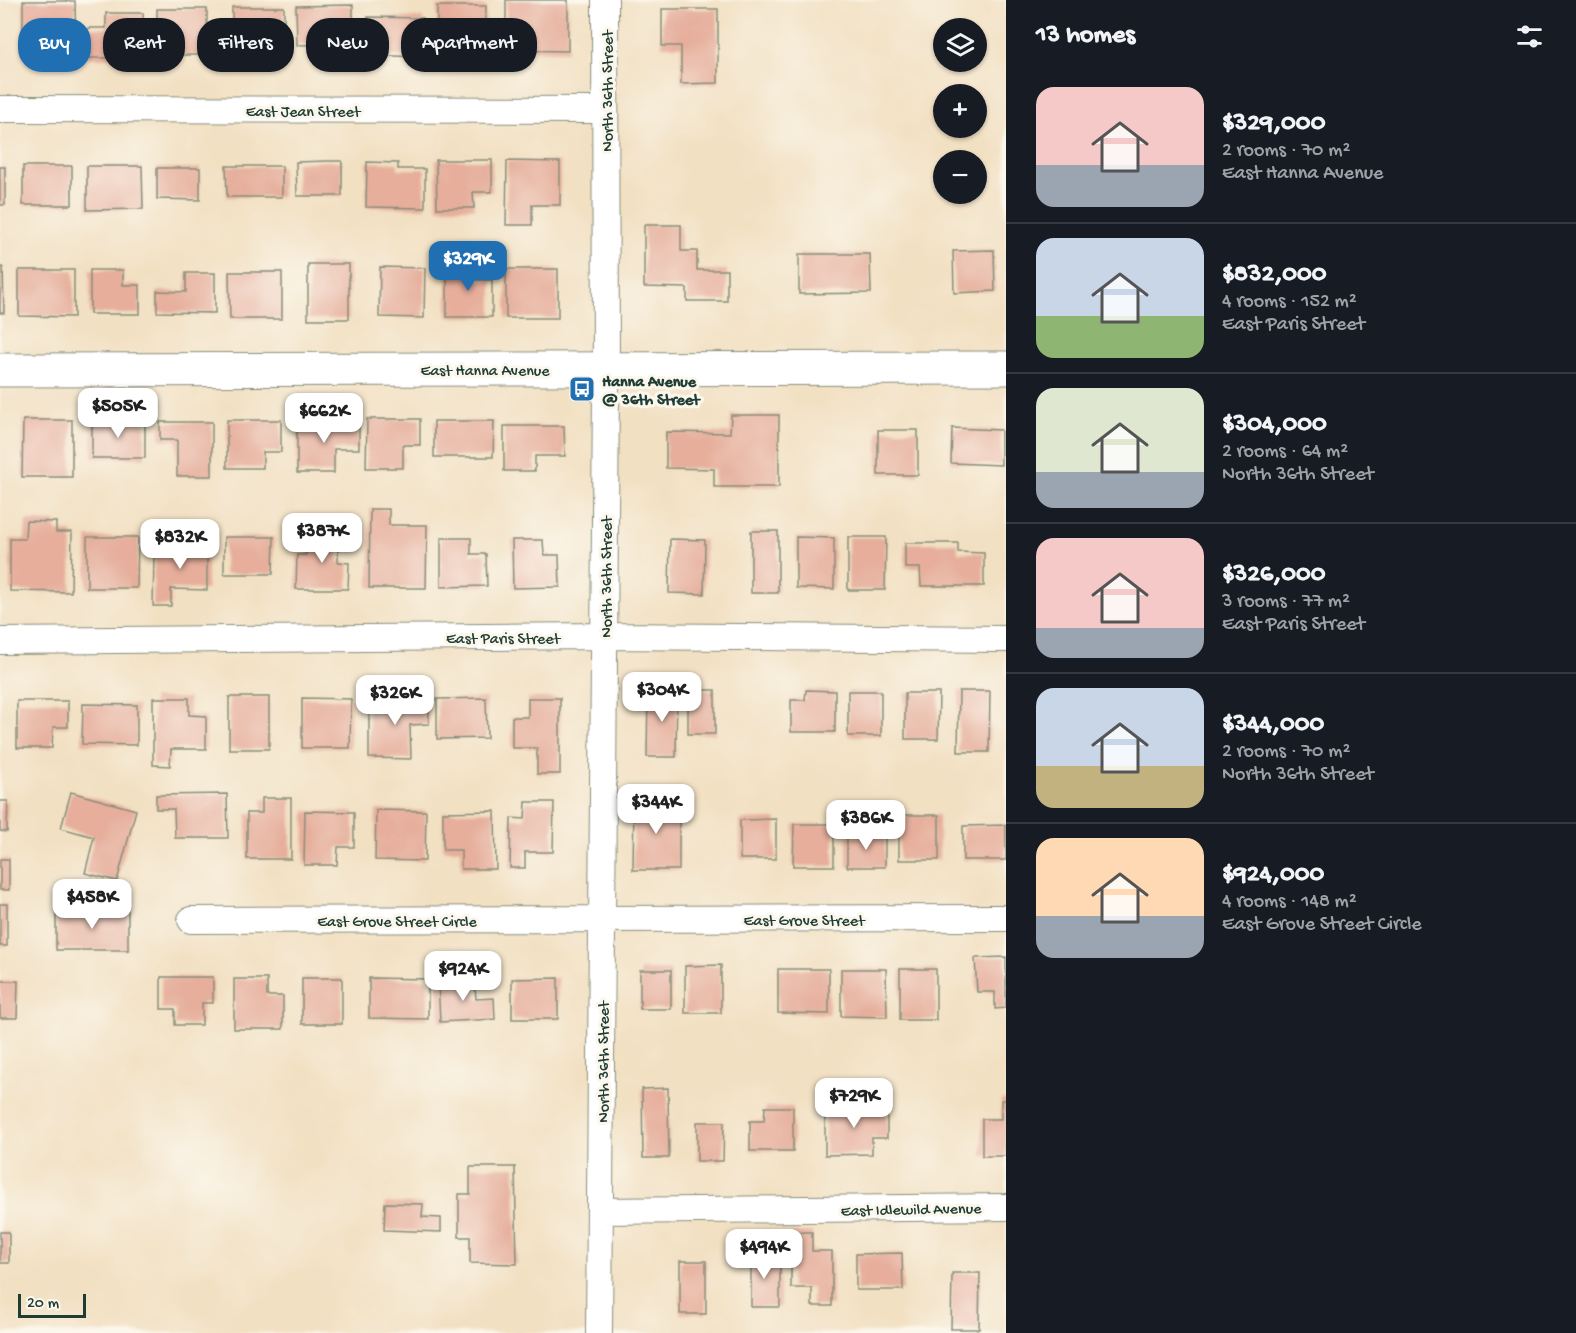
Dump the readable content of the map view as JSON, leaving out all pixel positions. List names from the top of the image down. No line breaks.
{"streets":{"street":["North 36th Street","East Jean Street","East Hanna Avenue","East Paris Street","East Grove Street","East Grove Street Circle","East Idlewild Avenue"]},"crossings":[["North 36th Street","East Jean Street"],["North 36th Street","East Hanna Avenue"],["North 36th Street","East Paris Street"],["North 36th Street","East Grove Street"],["North 36th Street","East Grove Street Circle"],["North 36th Street","East Idlewild Avenue"],["East Grove Street","East Grove Street Circle"]],"places":{"bus stop":["Hanna Avenue @ 36th Street"]},"scale_bar":"20 m","page":{"heading":"13 homes","map_buttons":["+","−"],"chip":["Buy","Rent","Filters","New","Apartment"],"list":[{"name":"$329,000","note":"2 rooms · 70 m² · East Hanna Avenue"},{"name":"$832,000","note":"4 rooms · 152 m² · East Paris Street"},{"name":"$304,000","note":"2 rooms · 64 m² · North 36th Street"},{"name":"$326,000","note":"3 rooms · 77 m² · East Paris Street"},{"name":"$344,000","note":"2 rooms · 70 m² · North 36th Street"},{"name":"$924,000","note":"4 rooms · 148 m² · East Grove Street Circle"}],"price":["$329K","$505K","$662K","$387K","$832K","$304K","$326K","$344K","$386K","$458K","$924K","$729K","$494K"],"scale":"20 m"}}
